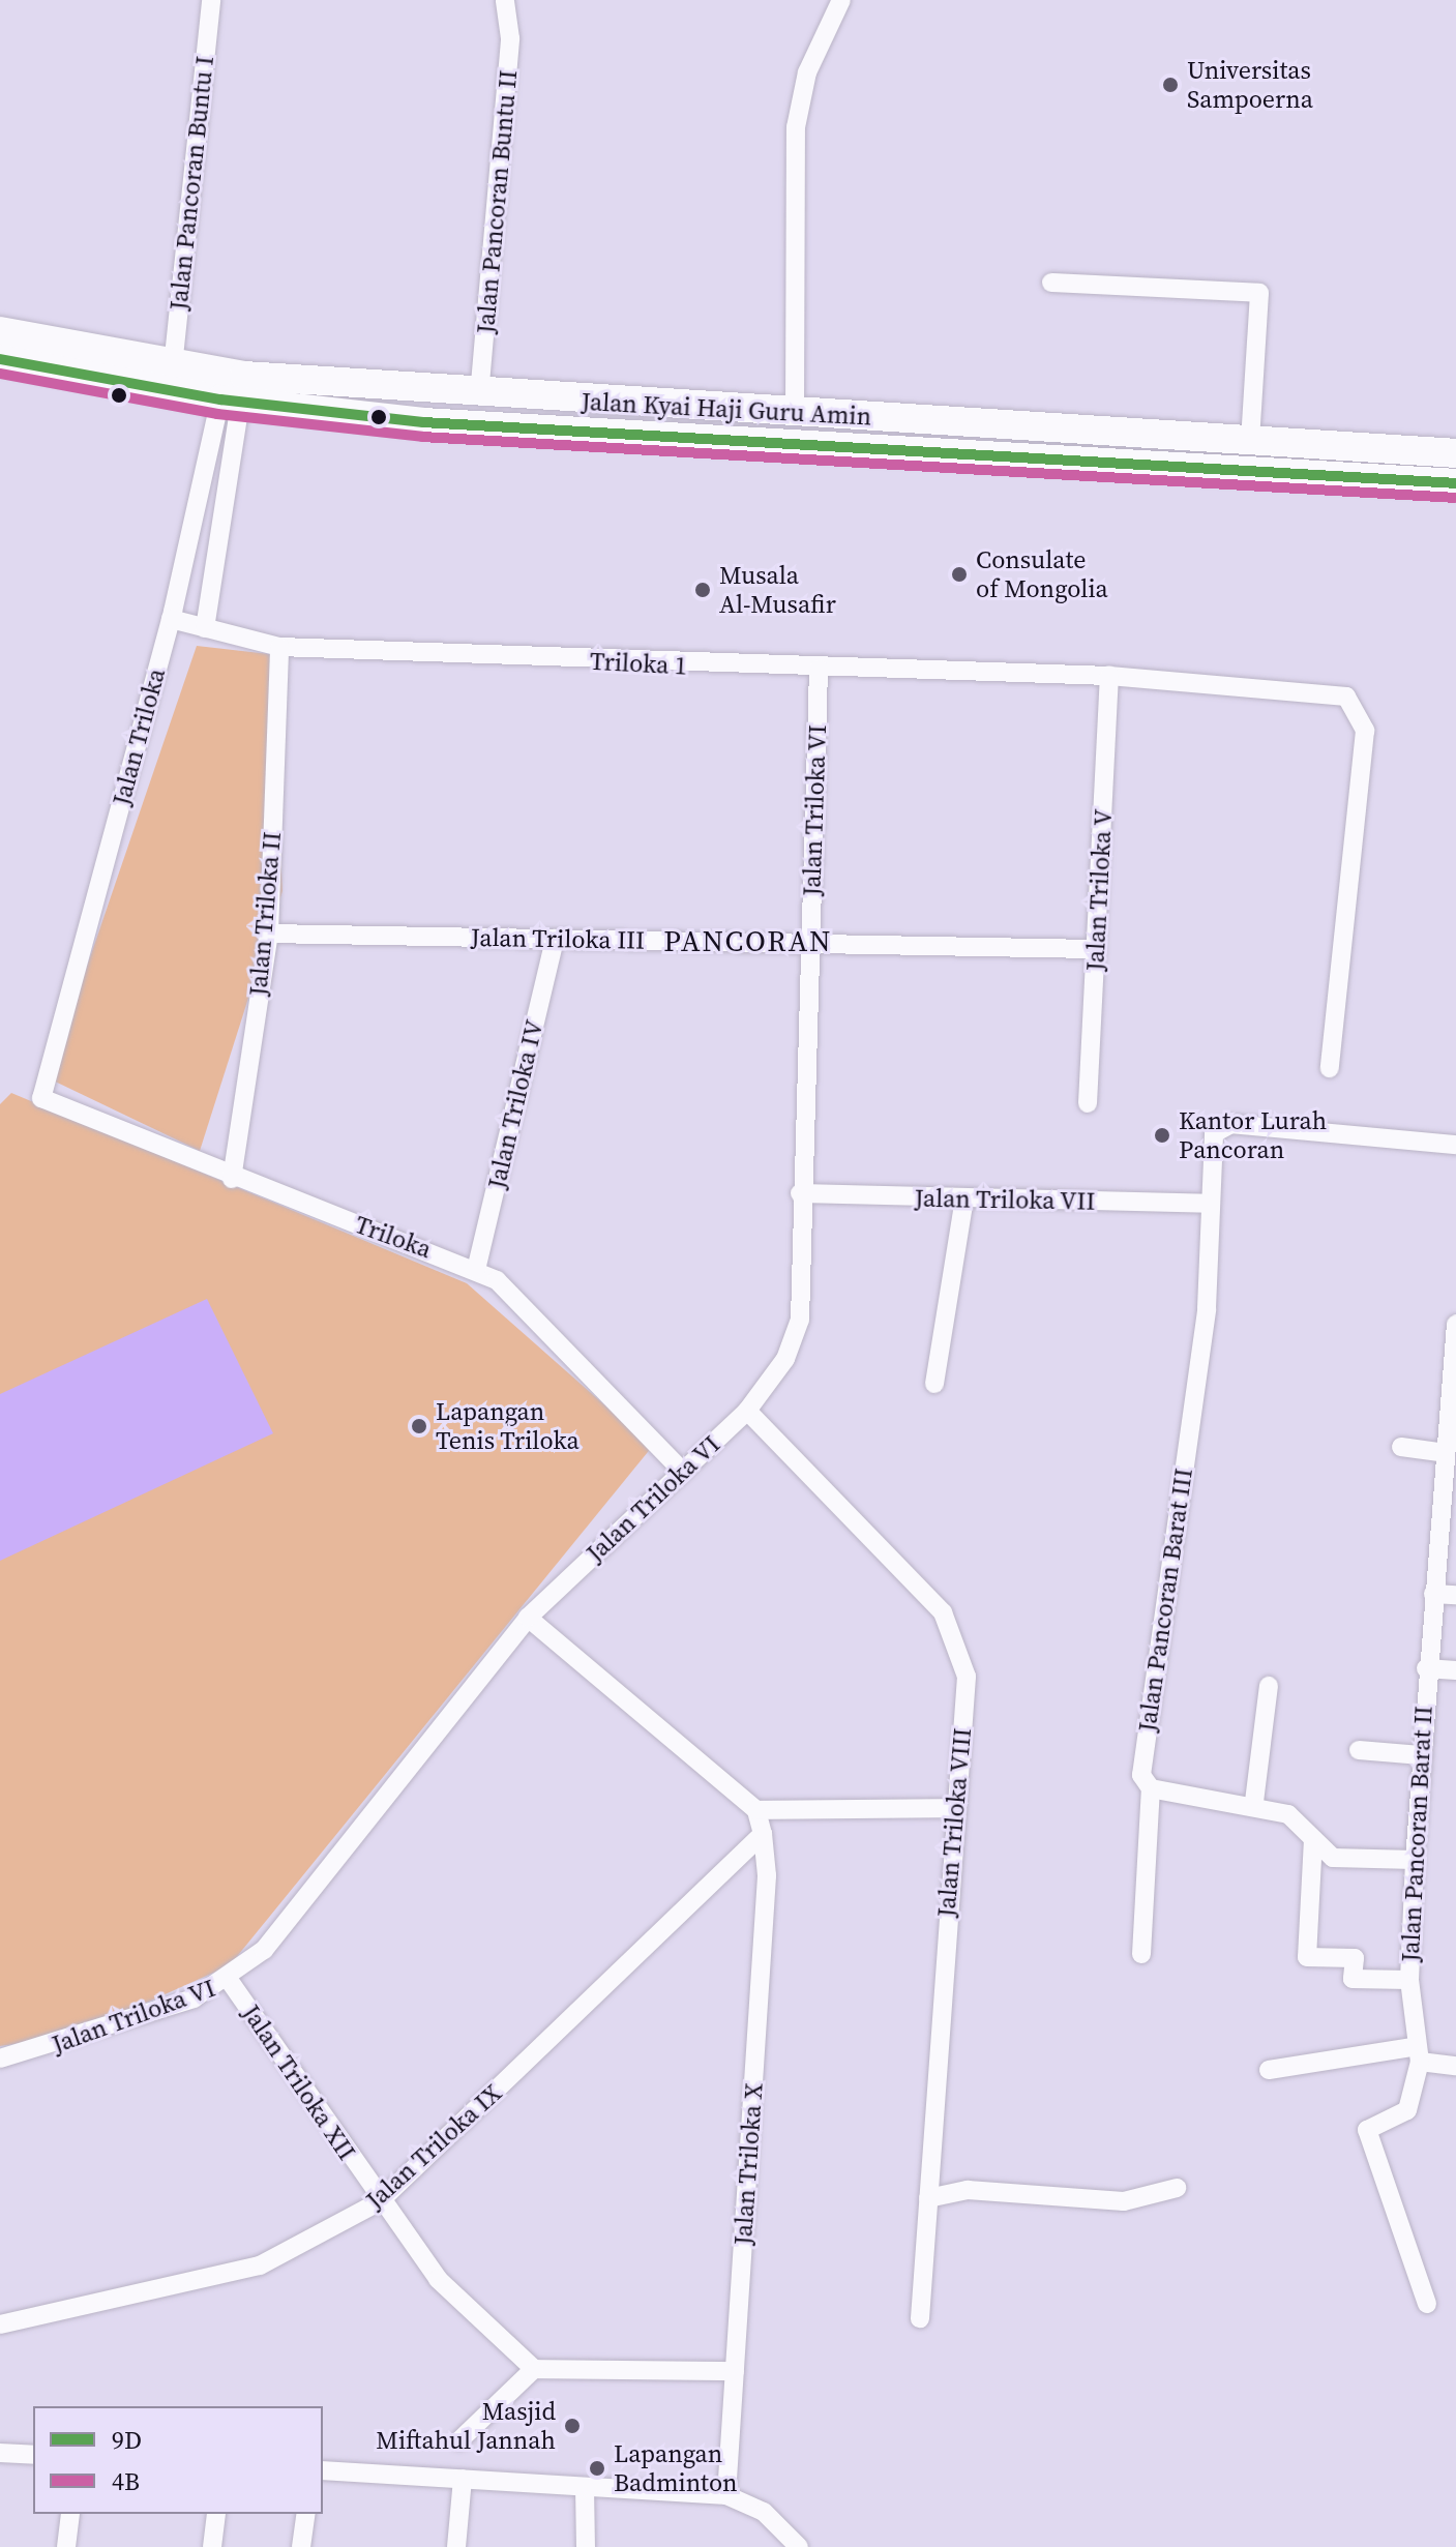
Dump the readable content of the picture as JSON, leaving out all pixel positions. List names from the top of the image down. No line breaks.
{"streets":{"main road":["Jalan Kyai Haji Guru Amin"],"street":["Jalan Pancoran Buntu I","Jalan Pancoran Buntu II","Triloka 1","Jalan Triloka","Jalan Triloka VI","Jalan Triloka V","Jalan Triloka II","Jalan Triloka III","Jalan Triloka IV","Jalan Triloka VII","Triloka","Jalan Pancoran Barat III","Jalan Triloka VIII","Jalan Pancoran Barat II","Jalan Triloka XII","Jalan Triloka IX","Jalan Triloka X"]},"crossings":[["Jalan Pancoran Buntu I","Jalan Kyai Haji Guru Amin"],["Jalan Pancoran Buntu II","Jalan Kyai Haji Guru Amin"],["Jalan Kyai Haji Guru Amin","Jalan Triloka"],["Triloka 1","Jalan Triloka"],["Triloka 1","Jalan Triloka VI"],["Triloka 1","Jalan Triloka V"],["Triloka 1","Jalan Triloka II"],["Jalan Triloka","Triloka"],["Jalan Triloka VI","Jalan Triloka III"],["Jalan Triloka VI","Jalan Triloka VII"],["Jalan Triloka VI","Triloka"],["Jalan Triloka VI","Jalan Triloka VIII"],["Jalan Triloka VI","Jalan Triloka XII"],["Jalan Triloka V","Jalan Triloka III"],["Jalan Triloka II","Jalan Triloka III"],["Jalan Triloka II","Triloka"],["Jalan Triloka III","Jalan Triloka IV"],["Jalan Triloka IV","Triloka"],["Jalan Triloka VII","Jalan Pancoran Barat III"],["Jalan Triloka XII","Jalan Triloka IX"],["Jalan Triloka IX","Jalan Triloka X"]],"districts":["PANCORAN"],"places":["Universitas Sampoerna","Consulate of Mongolia","Musala Al-Musafir","Kantor Lurah Pancoran","Lapangan Tenis Triloka","Masjid Miftahul Jannah","Lapangan Badminton"],"lines":["transit line 9D","transit line 4B"],"legend":["9D","4B"]}
